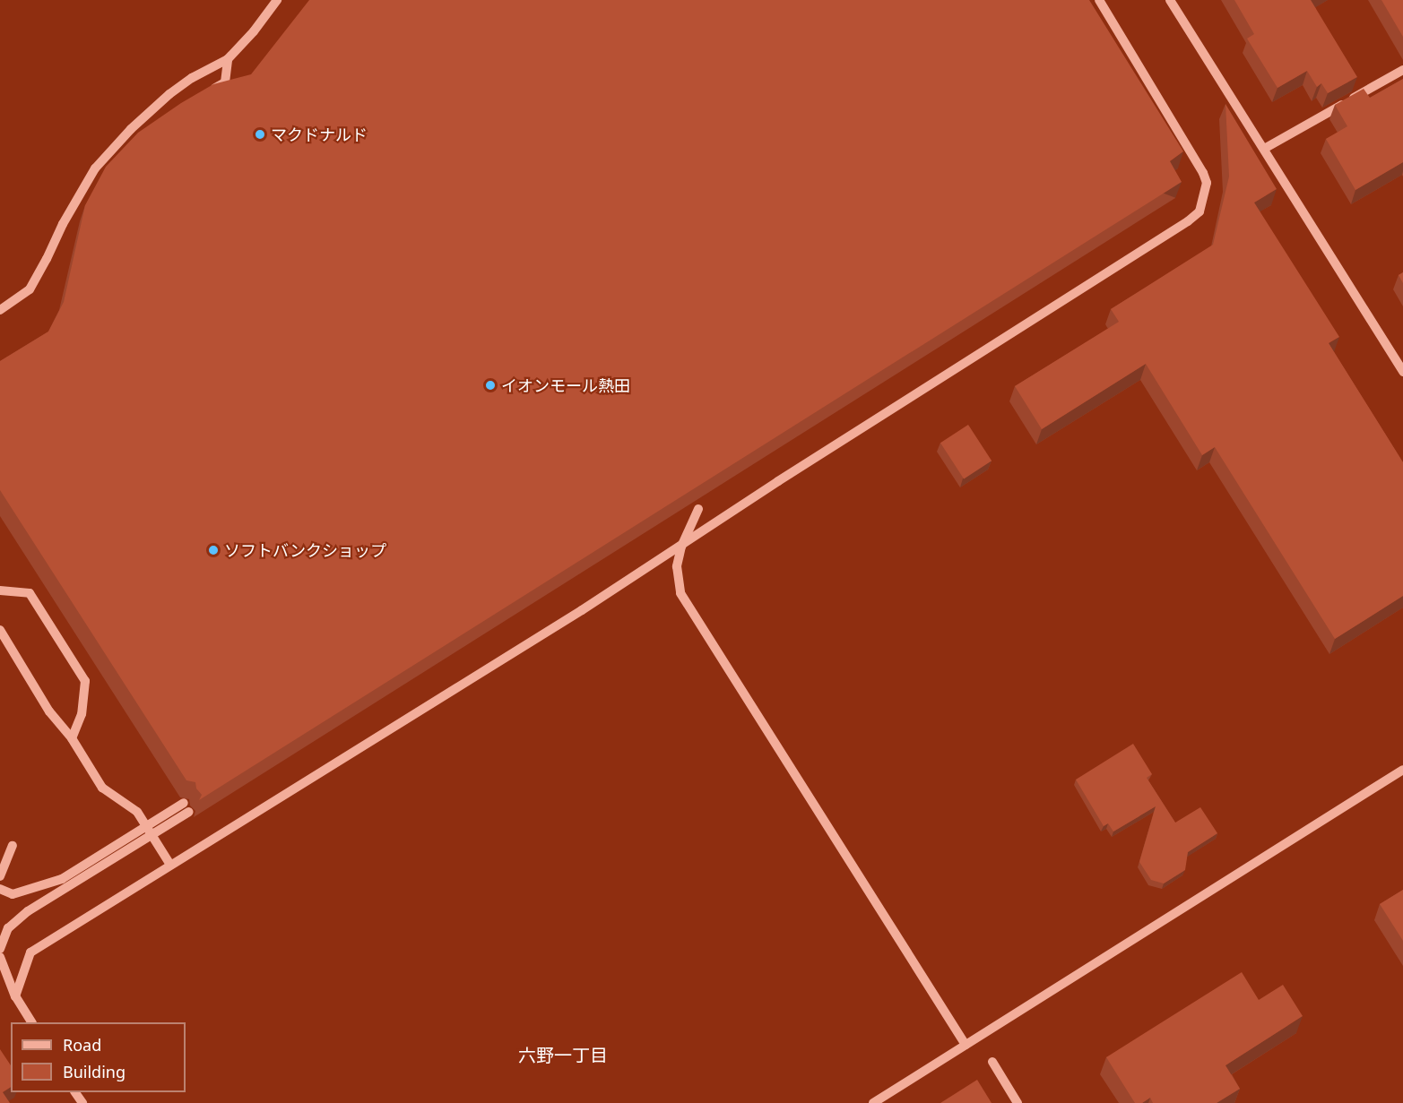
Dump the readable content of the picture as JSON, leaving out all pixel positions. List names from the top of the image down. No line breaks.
{"districts":["六野一丁目"],"places":["マクドナルド","イオンモール熱田","ソフトバンクショップ"],"legend":["Road","Building"]}
